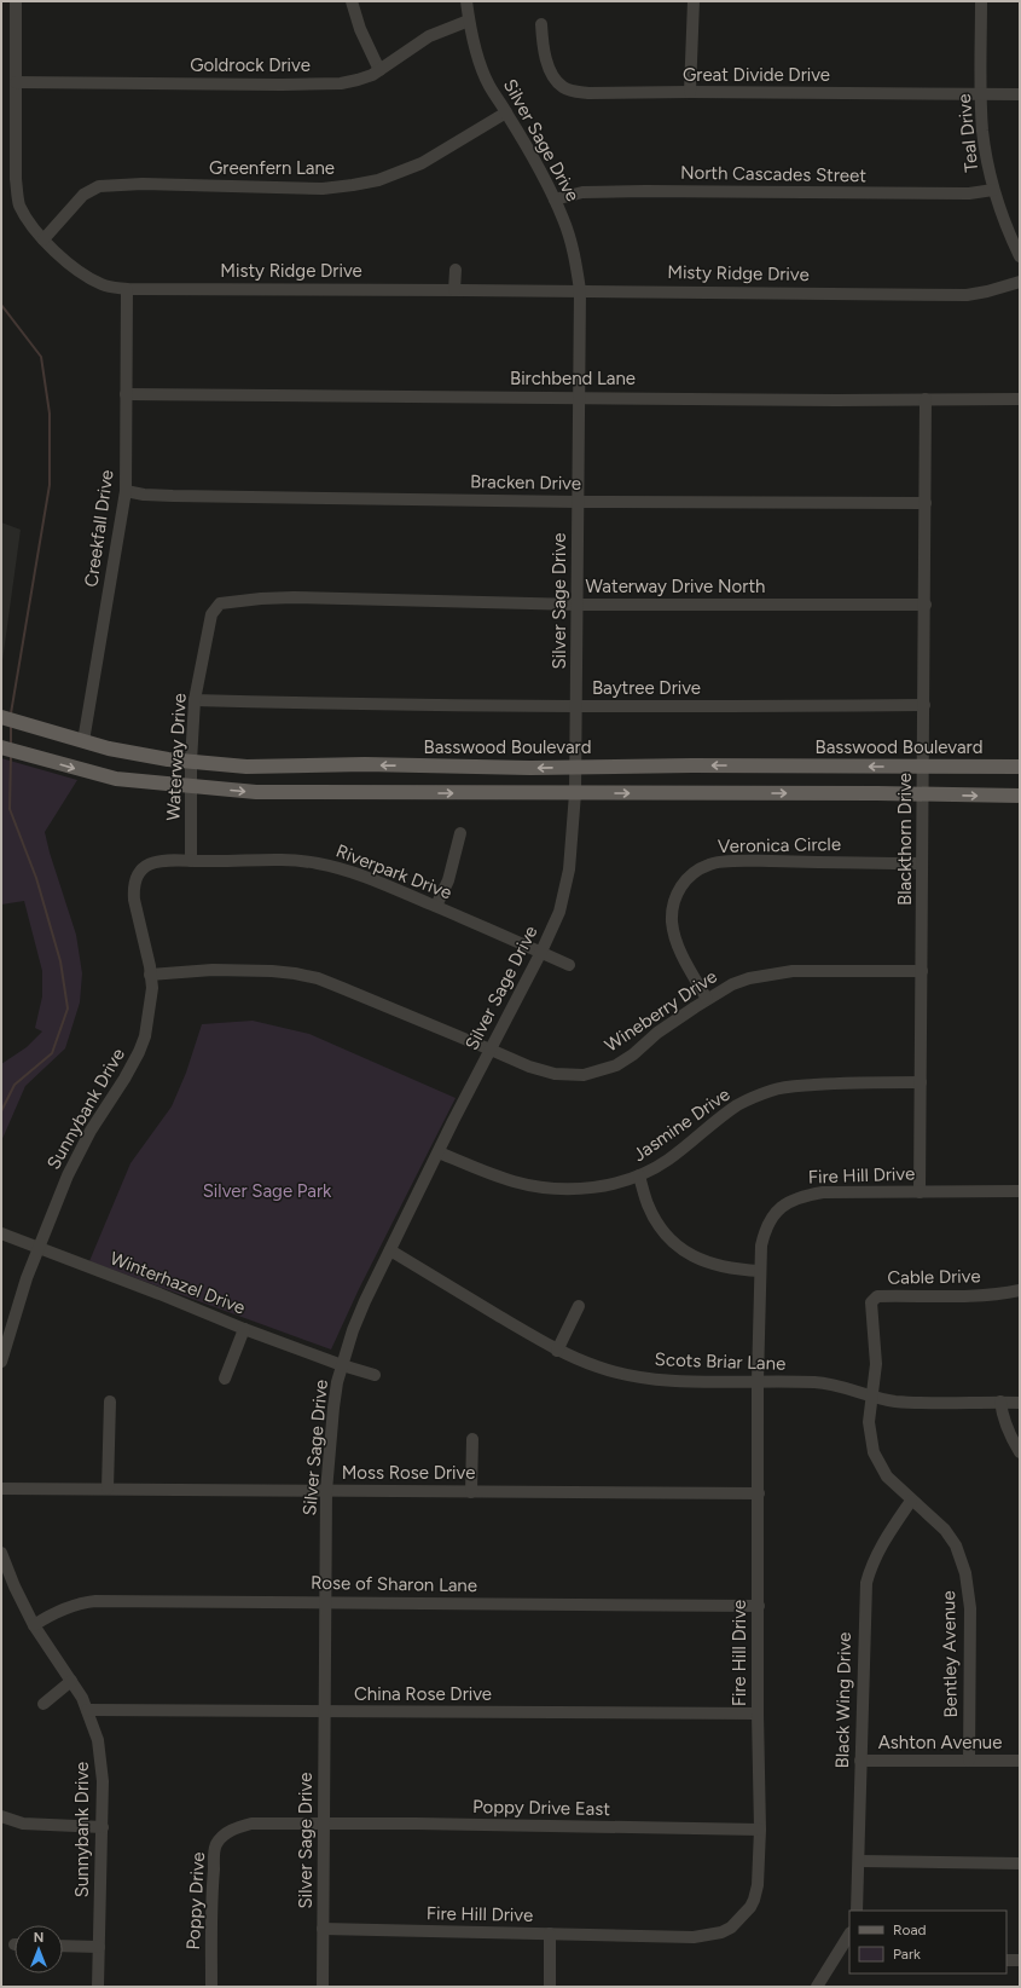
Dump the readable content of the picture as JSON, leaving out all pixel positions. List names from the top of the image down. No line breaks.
{"streets":{"main road":["Basswood Boulevard"],"street":["Goldrock Drive","Great Divide Drive","Teal Drive","Silver Sage Drive","Greenfern Lane","North Cascades Street","Misty Ridge Drive","Birchbend Lane","Bracken Drive","Creekfall Drive","Waterway Drive North","Baytree Drive","Waterway Drive","Blackthorn Drive","Veronica Circle","Riverpark Drive","Wineberry Drive","Sunnybank Drive","Jasmine Drive","Fire Hill Drive","Cable Drive","Winterhazel Drive","Scots Briar Lane","Moss Rose Drive","Rose of Sharon Lane","Bentley Avenue","China Rose Drive","Black Wing Drive","Ashton Avenue","Poppy Drive East","Poppy Drive"]},"crossings":[["Goldrock Drive","Silver Sage Drive"],["Goldrock Drive","Misty Ridge Drive"],["Great Divide Drive","Teal Drive"],["Teal Drive","North Cascades Street"],["Silver Sage Drive","Greenfern Lane"],["Silver Sage Drive","North Cascades Street"],["Silver Sage Drive","Misty Ridge Drive"],["Silver Sage Drive","Birchbend Lane"],["Silver Sage Drive","Bracken Drive"],["Silver Sage Drive","Waterway Drive North"],["Silver Sage Drive","Baytree Drive"],["Silver Sage Drive","Basswood Boulevard"],["Silver Sage Drive","Riverpark Drive"],["Silver Sage Drive","Wineberry Drive"],["Silver Sage Drive","Jasmine Drive"],["Silver Sage Drive","Fire Hill Drive"],["Silver Sage Drive","Winterhazel Drive"],["Silver Sage Drive","Scots Briar Lane"],["Silver Sage Drive","Moss Rose Drive"],["Silver Sage Drive","Rose of Sharon Lane"],["Silver Sage Drive","China Rose Drive"],["Silver Sage Drive","Poppy Drive East"],["Silver Sage Drive","Poppy Drive"],["Greenfern Lane","Misty Ridge Drive"],["Misty Ridge Drive","Creekfall Drive"],["Birchbend Lane","Creekfall Drive"],["Birchbend Lane","Blackthorn Drive"],["Bracken Drive","Creekfall Drive"],["Bracken Drive","Blackthorn Drive"],["Creekfall Drive","Basswood Boulevard"],["Waterway Drive North","Waterway Drive"],["Waterway Drive North","Blackthorn Drive"],["Baytree Drive","Waterway Drive"],["Baytree Drive","Blackthorn Drive"],["Basswood Boulevard","Waterway Drive"],["Basswood Boulevard","Blackthorn Drive"],["Waterway Drive","Riverpark Drive"],["Blackthorn Drive","Veronica Circle"],["Blackthorn Drive","Wineberry Drive"],["Blackthorn Drive","Jasmine Drive"],["Blackthorn Drive","Fire Hill Drive"],["Veronica Circle","Wineberry Drive"],["Riverpark Drive","Sunnybank Drive"],["Wineberry Drive","Sunnybank Drive"],["Sunnybank Drive","Winterhazel Drive"],["Sunnybank Drive","Rose of Sharon Lane"],["Sunnybank Drive","China Rose Drive"],["Fire Hill Drive","Scots Briar Lane"],["Fire Hill Drive","Moss Rose Drive"],["Fire Hill Drive","Rose of Sharon Lane"],["Fire Hill Drive","China Rose Drive"],["Fire Hill Drive","Poppy Drive East"],["Cable Drive","Bentley Avenue"],["Scots Briar Lane","Bentley Avenue"],["Bentley Avenue","Black Wing Drive"],["Bentley Avenue","Ashton Avenue"],["Black Wing Drive","Ashton Avenue"],["Poppy Drive East","Poppy Drive"]],"parks":["Silver Sage Park"],"legend":["Road","Park"],"north":"top"}
